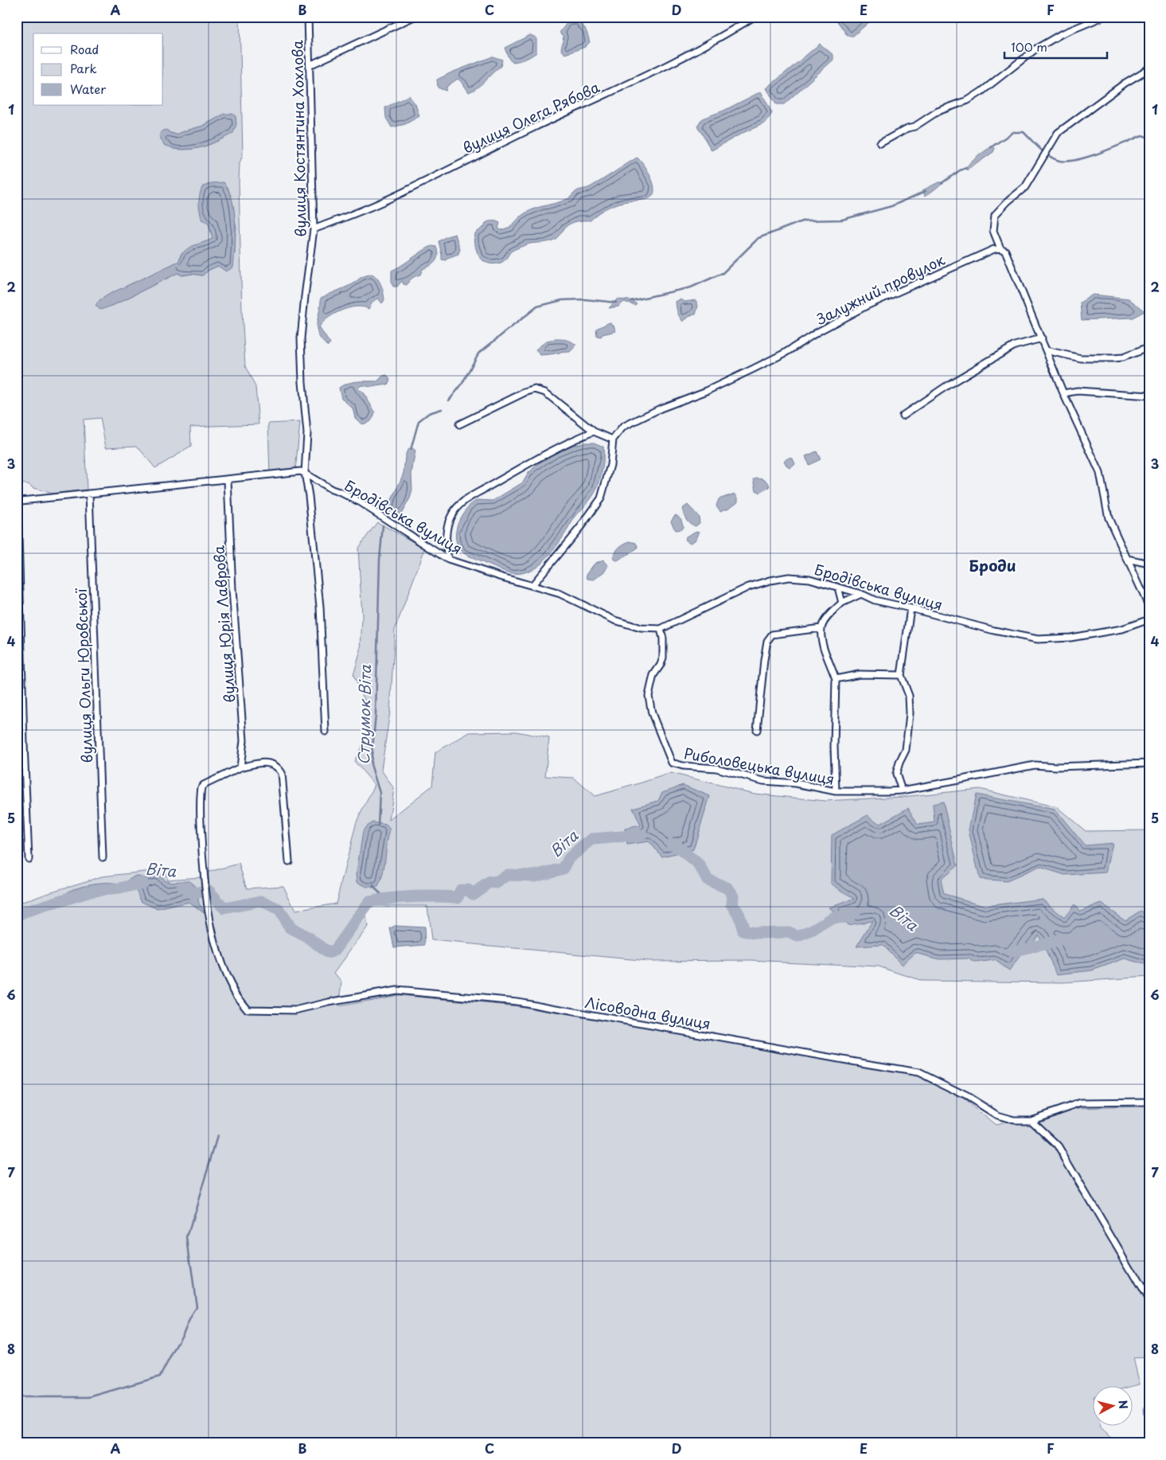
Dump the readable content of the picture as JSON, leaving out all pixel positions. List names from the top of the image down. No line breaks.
{"streets":{"street":["вулиця Олега Рябова","вулиця Костянтина Хохлова","Залужний провулок","Бродівська вулиця","вулиця Юрія Лаврова","вулиця Ольги Юровської","Риболовецька вулиця","Лісоводна вулиця"]},"crossings":[["вулиця Олега Рябова","вулиця Костянтина Хохлова"],["вулиця Костянтина Хохлова","Бродівська вулиця"],["Бродівська вулиця","Риболовецька вулиця"],["вулиця Юрія Лаврова","Лісоводна вулиця"]],"districts":["Броди"],"water":["Струмок Віта","Віта"],"legend":["Road","Park","Water"],"scale_bar":"100 m","north":"right","grid":{"columns":["A","B","C","D","E","F"],"rows":["1","2","3","4","5","6","7","8"]}}
